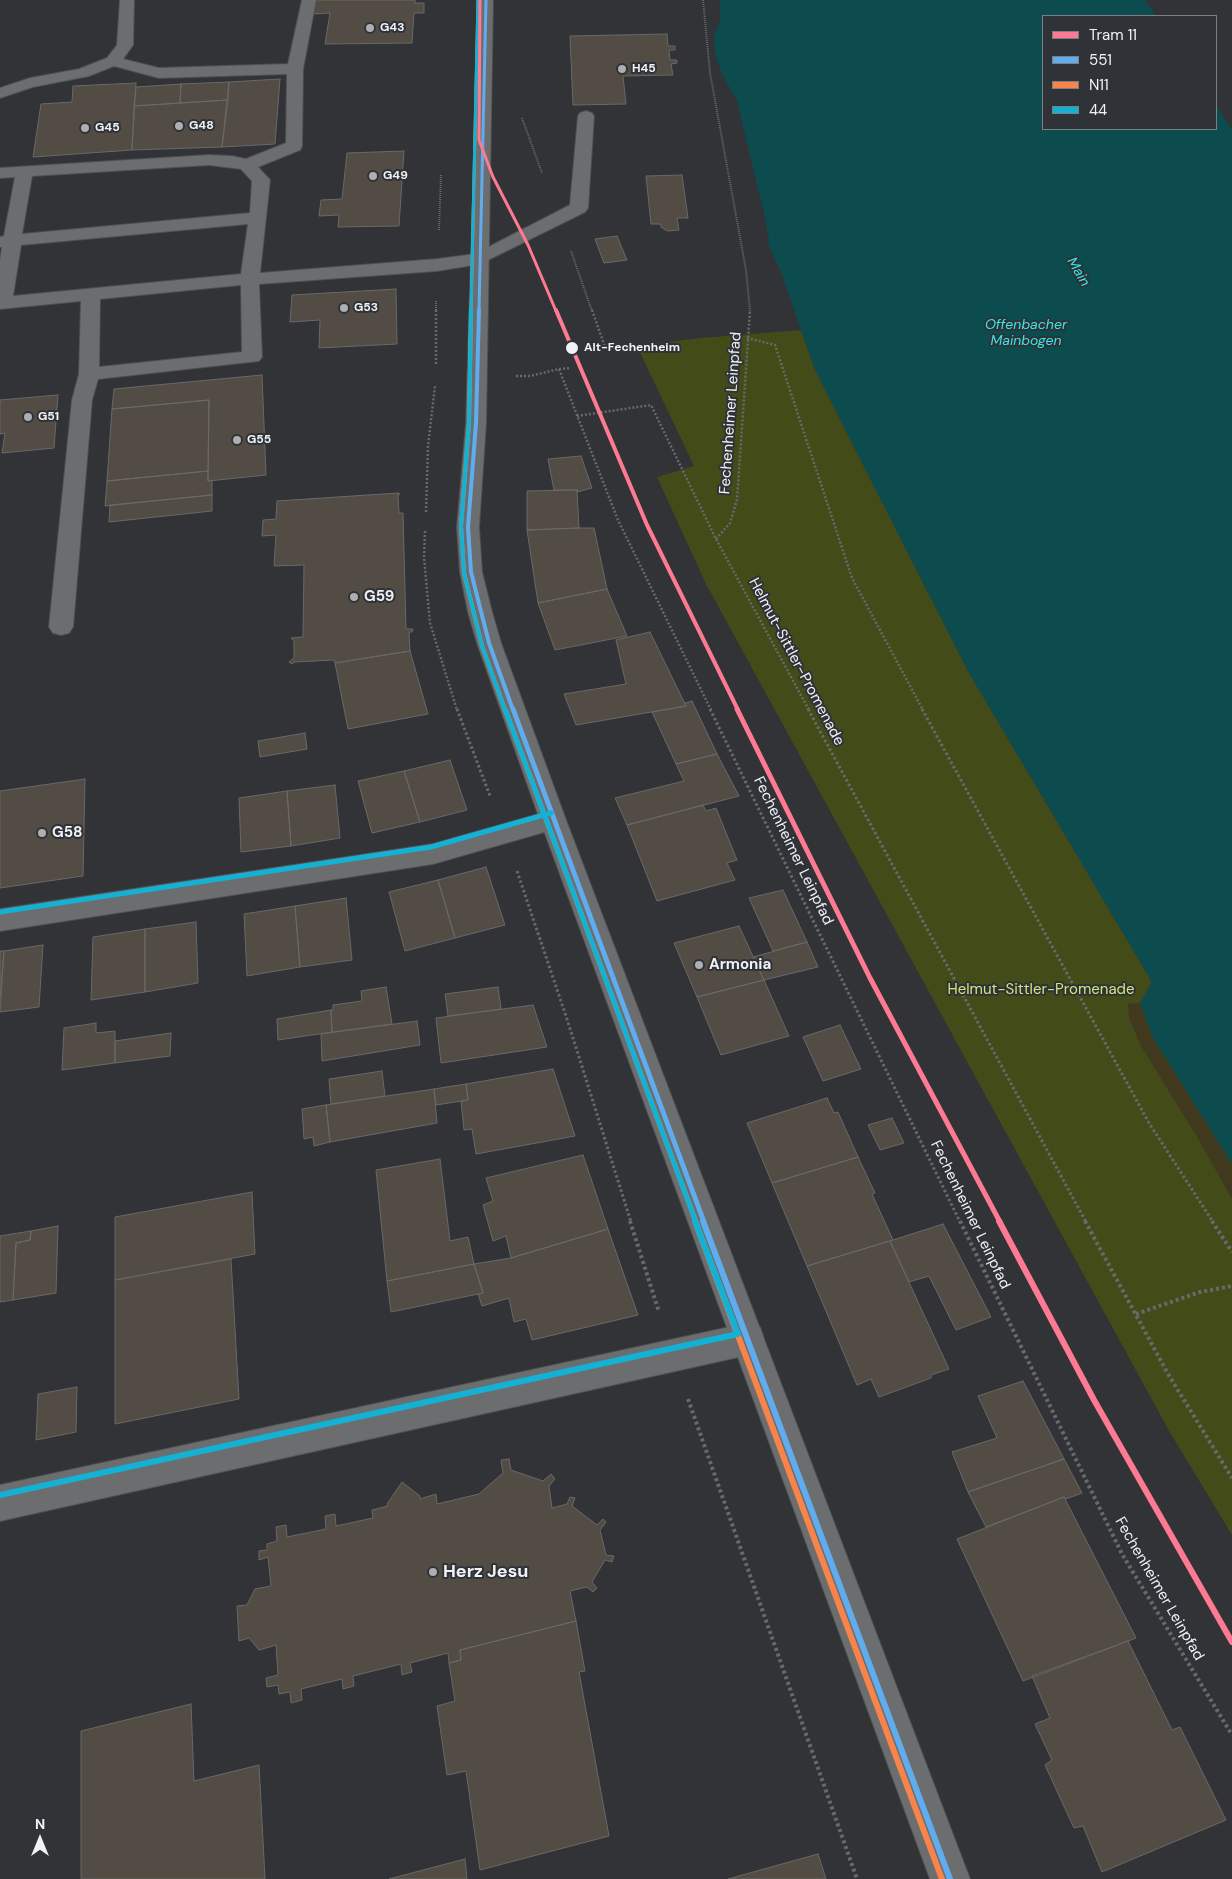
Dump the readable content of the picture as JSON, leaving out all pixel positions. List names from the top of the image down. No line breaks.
{"streets":{"path":["Fechenheimer Leinpfad","Helmut-Sittler-Promenade"]},"crossings":[["Fechenheimer Leinpfad","Helmut-Sittler-Promenade"]],"water":["Main","Offenbacher Mainbogen"],"parks":["Helmut-Sittler-Promenade"],"places":["G43","H45","G48","G45","G49","G53","Alt-Fechenheim","G51","G55","G59","G58","Armonia","Herz Jesu"],"lines":["tram line 11","transit line 551","transit line N11","transit line 44"],"legend":["Tram 11","551","N11","44"],"north":"top"}
